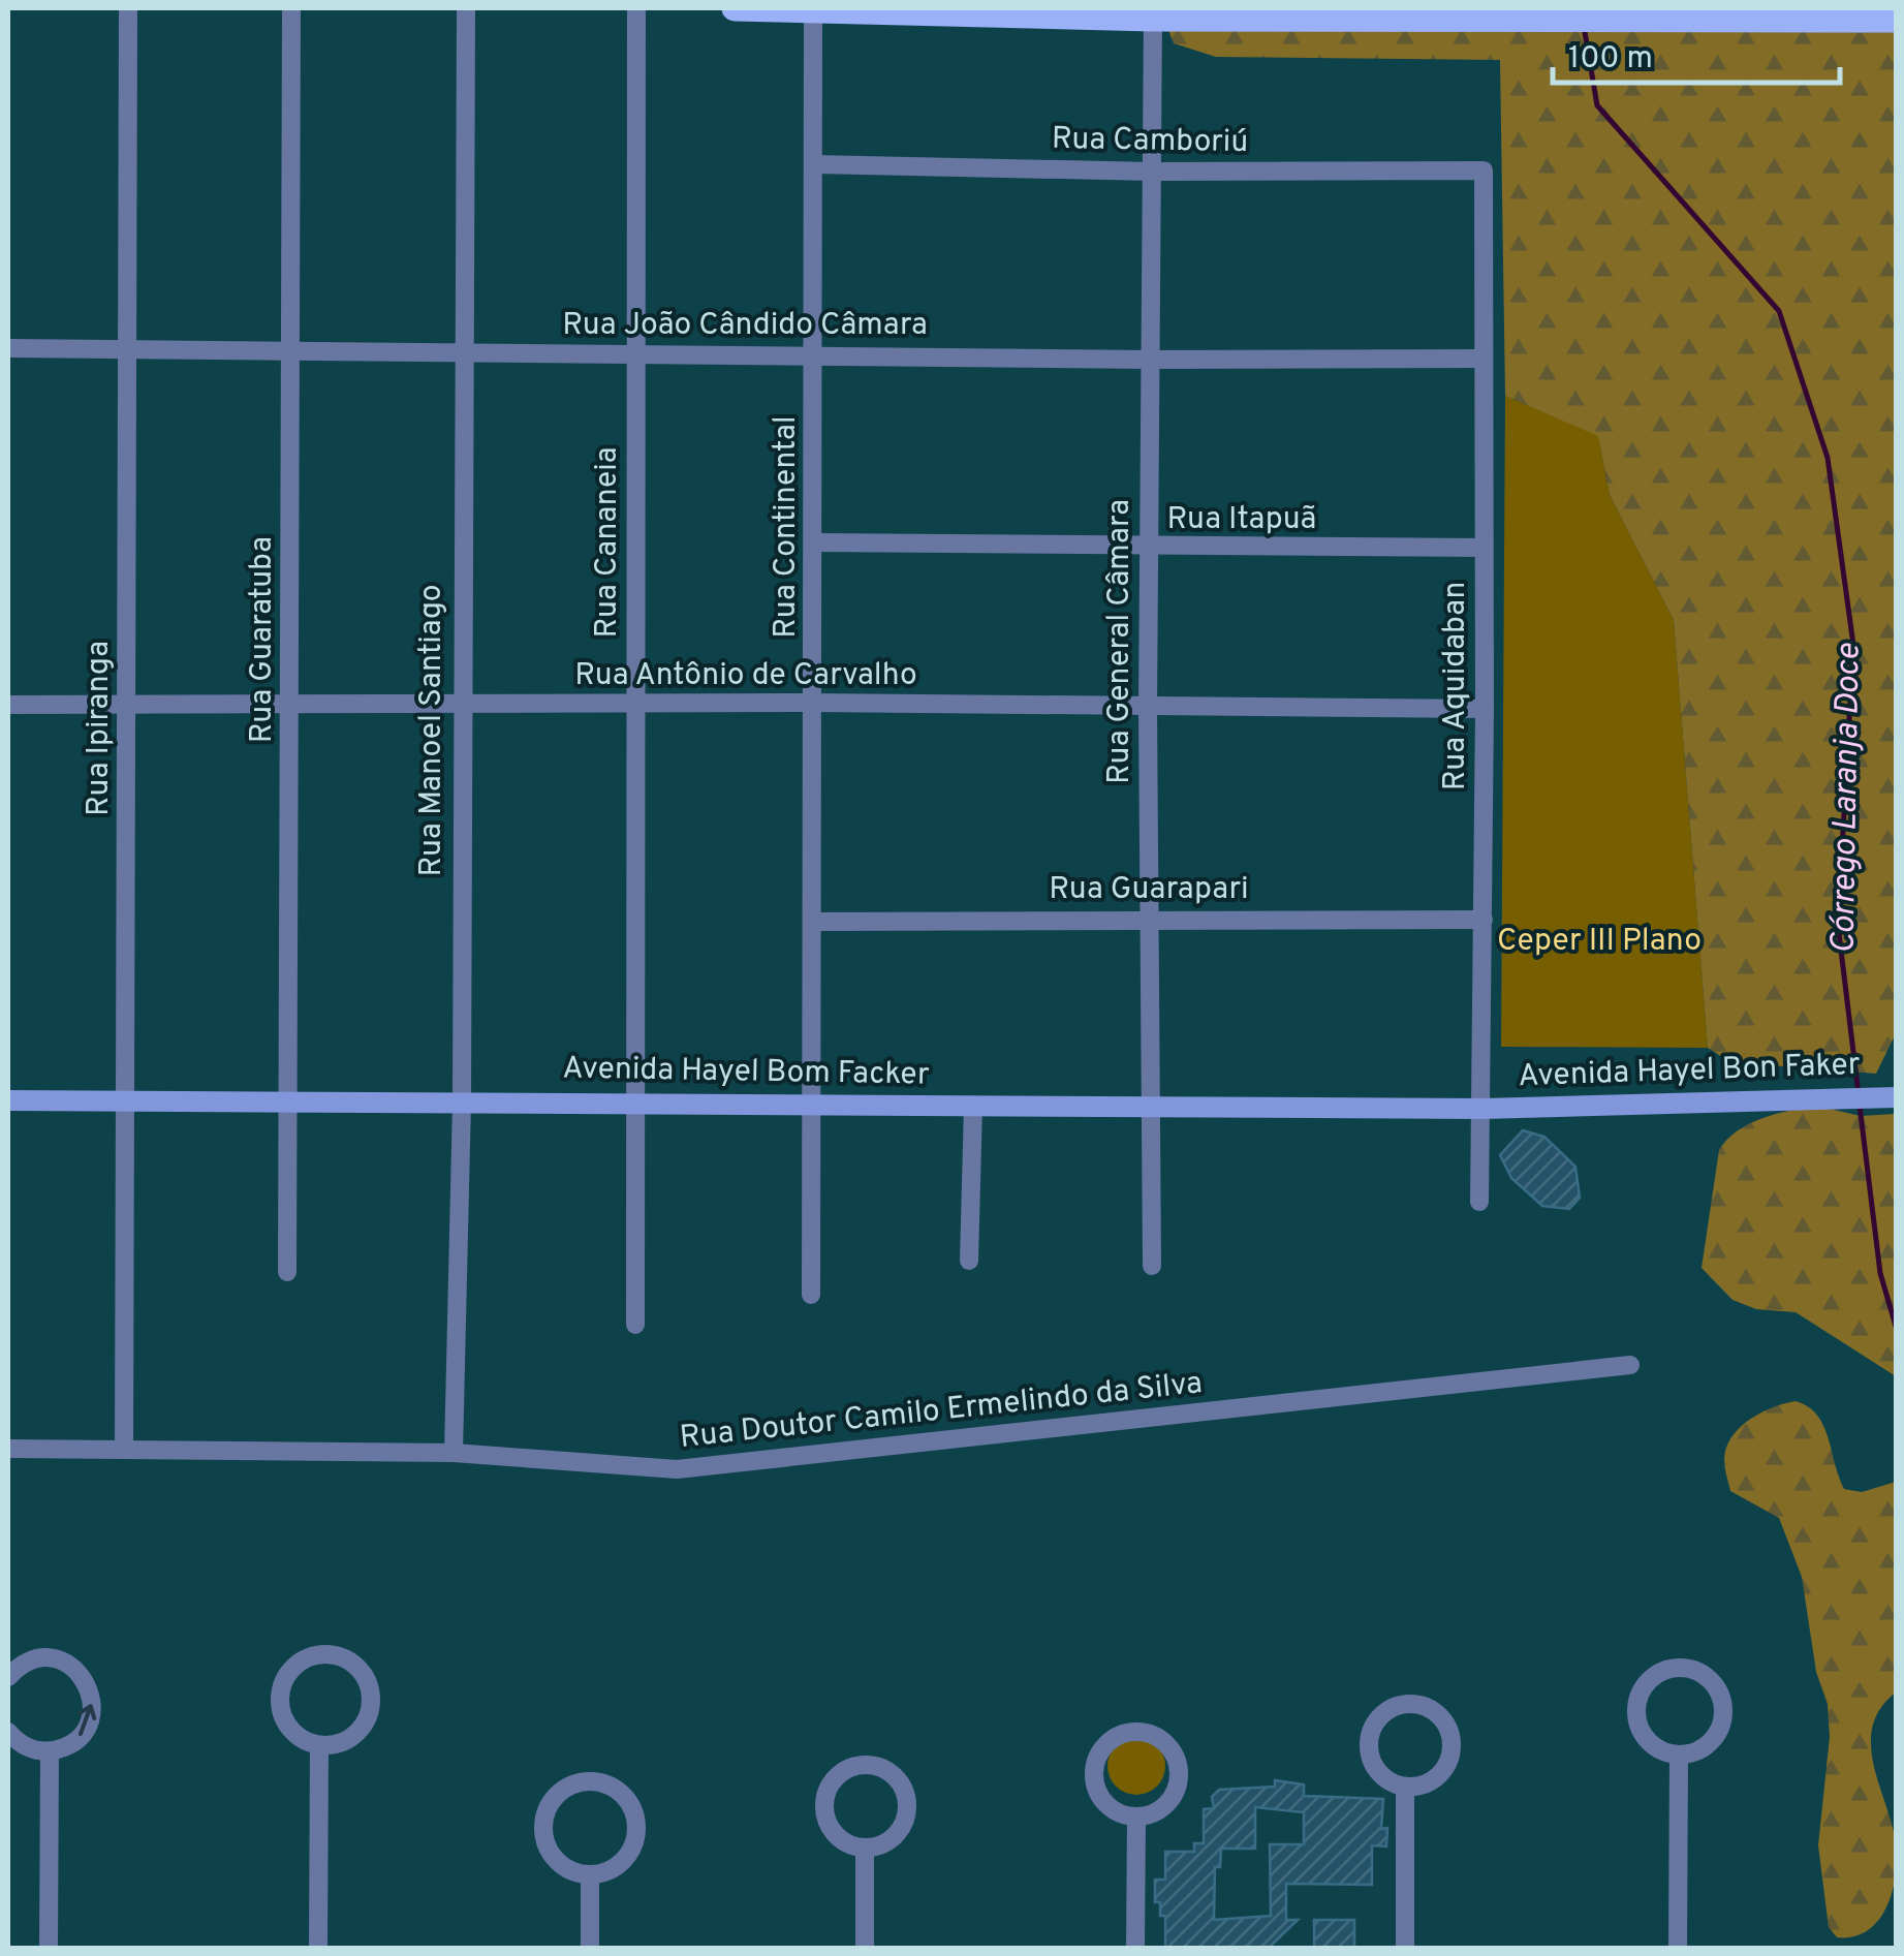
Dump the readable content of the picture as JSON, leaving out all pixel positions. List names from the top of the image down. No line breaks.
{"streets":{"street":["Rua Camboriú","Rua João Cândido Câmara","Rua Itapuã","Rua Continental","Rua Cananeia","Rua Guaratuba","Rua General Câmara","Rua Antônio de Carvalho","Rua Aquidaban","Rua Ipiranga","Rua Manoel Santiago","Rua Guarapari","Avenida Hayel Bon Faker","Avenida Hayel Bom Facker","Rua Doutor Camilo Ermelindo da Silva"]},"crossings":[["Rua Camboriú","Rua Continental"],["Rua Camboriú","Rua General Câmara"],["Rua Camboriú","Rua Aquidaban"],["Rua João Cândido Câmara","Rua Continental"],["Rua João Cândido Câmara","Rua Cananeia"],["Rua João Cândido Câmara","Rua Guaratuba"],["Rua João Cândido Câmara","Rua General Câmara"],["Rua João Cândido Câmara","Rua Aquidaban"],["Rua João Cândido Câmara","Rua Ipiranga"],["Rua João Cândido Câmara","Rua Manoel Santiago"],["Rua Itapuã","Rua Continental"],["Rua Itapuã","Rua General Câmara"],["Rua Itapuã","Rua Aquidaban"],["Rua Continental","Rua Antônio de Carvalho"],["Rua Continental","Rua Guarapari"],["Rua Continental","Avenida Hayel Bom Facker"],["Rua Cananeia","Rua Antônio de Carvalho"],["Rua Cananeia","Avenida Hayel Bom Facker"],["Rua Guaratuba","Rua Antônio de Carvalho"],["Rua Guaratuba","Avenida Hayel Bom Facker"],["Rua General Câmara","Rua Antônio de Carvalho"],["Rua General Câmara","Rua Guarapari"],["Rua General Câmara","Avenida Hayel Bom Facker"],["Rua Antônio de Carvalho","Rua Aquidaban"],["Rua Antônio de Carvalho","Rua Ipiranga"],["Rua Antônio de Carvalho","Rua Manoel Santiago"],["Rua Aquidaban","Rua Guarapari"],["Rua Aquidaban","Avenida Hayel Bon Faker"],["Rua Aquidaban","Avenida Hayel Bom Facker"],["Rua Ipiranga","Avenida Hayel Bom Facker"],["Rua Ipiranga","Rua Doutor Camilo Ermelindo da Silva"],["Rua Manoel Santiago","Avenida Hayel Bom Facker"],["Rua Manoel Santiago","Rua Doutor Camilo Ermelindo da Silva"],["Avenida Hayel Bon Faker","Avenida Hayel Bom Facker"]],"water":["Córrego Laranja Doce"],"parks":["Ceper III Plano"],"scale_bar":"100 m"}
